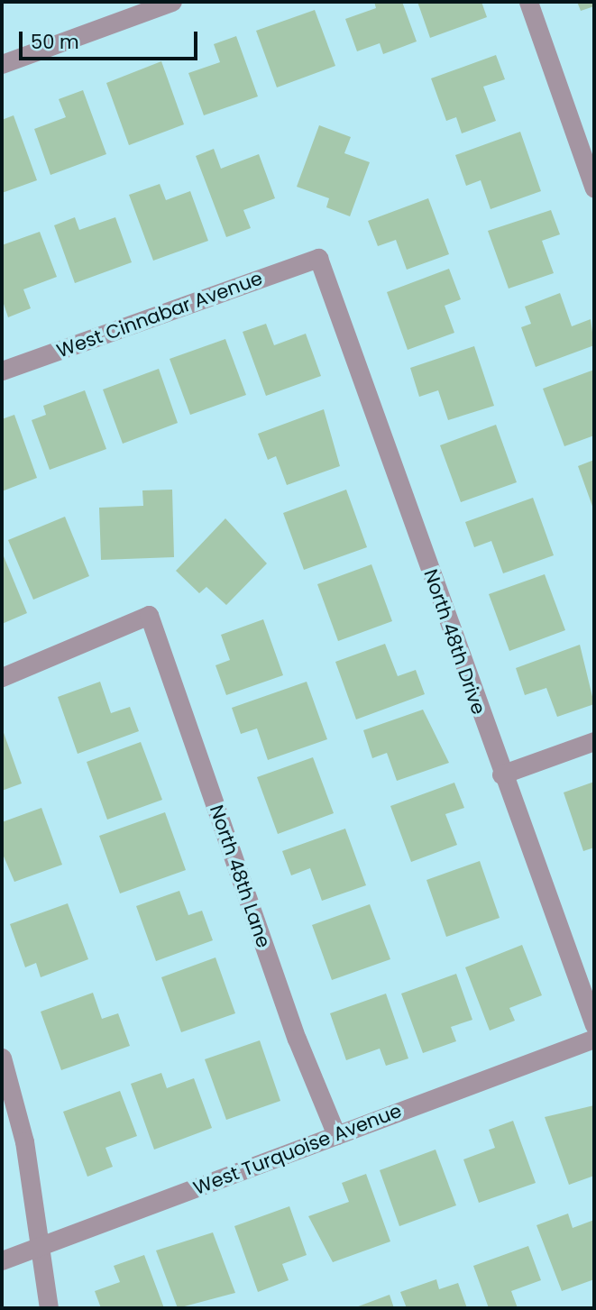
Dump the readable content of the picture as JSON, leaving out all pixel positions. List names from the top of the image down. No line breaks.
{"streets":{"street":["West Cinnabar Avenue","North 48th Drive","North 48th Lane","West Turquoise Avenue"]},"crossings":[["West Cinnabar Avenue","North 48th Drive"],["North 48th Lane","West Turquoise Avenue"]],"scale_bar":"50 m"}
